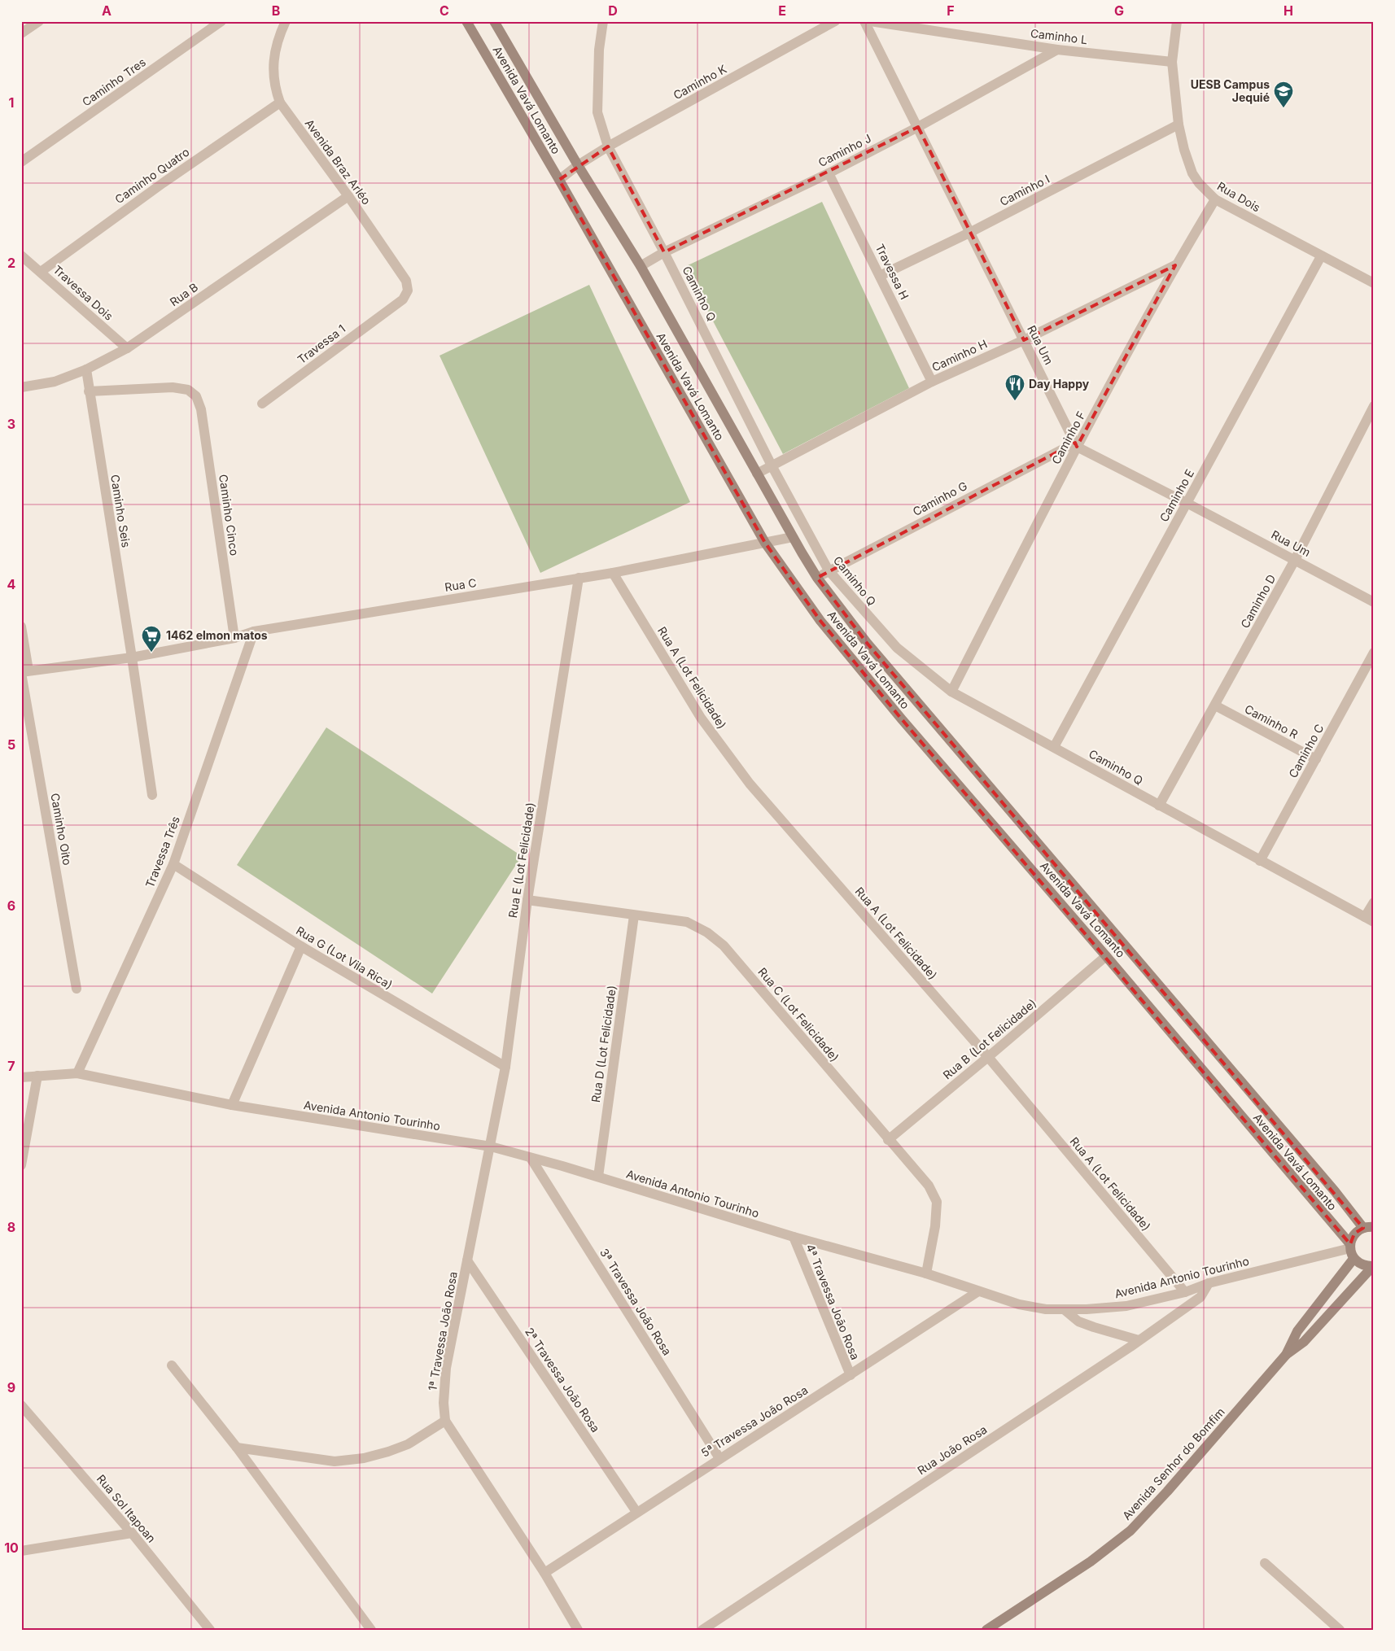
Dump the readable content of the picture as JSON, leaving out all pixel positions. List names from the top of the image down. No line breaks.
{"streets":{"street":["Caminho L","Caminho Tres","Caminho K","Avenida Vavá Lomanto","Caminho J","Avenida Braz Arléo","Caminho Quatro","Caminho I","Rua Dois","Travessa H","Travessa Dois","Caminho Q","Rua B","Travessa 1","Rua Um","Caminho H","Caminho F","Caminho E","Caminho G","Caminho Seis","Caminho Cinco","Rua C","Caminho D","Rua A (Lot Felicidade)","Caminho R","Caminho C","Caminho Oito","Travessa Três","Rua E (Lot Felicidade)","Rua G (Lot Vila Rica)","Rua C (Lot Felicidade)","Rua B (Lot Felicidade)","Rua D (Lot Felicidade)","Avenida Antonio Tourinho","3ª Travessa João Rosa","4ª Travessa João Rosa","1ª Travessa João Rosa","2ª Travessa João Rosa","5ª Travessa João Rosa","Rua João Rosa","Avenida Senhor do Bomfim","Rua Sol Itapoan"]},"crossings":[["Caminho L","Caminho J"],["Caminho L","Rua Dois"],["Caminho K","Avenida Vavá Lomanto"],["Caminho K","Caminho Q"],["Avenida Vavá Lomanto","Caminho J"],["Avenida Vavá Lomanto","Caminho H"],["Avenida Vavá Lomanto","Caminho G"],["Avenida Vavá Lomanto","Rua C"],["Avenida Vavá Lomanto","Rua B (Lot Felicidade)"],["Avenida Vavá Lomanto","Avenida Antonio Tourinho"],["Avenida Vavá Lomanto","Avenida Senhor do Bomfim"],["Caminho J","Travessa H"],["Caminho J","Caminho Q"],["Caminho J","Rua Um"],["Avenida Braz Arléo","Caminho Quatro"],["Avenida Braz Arléo","Rua B"],["Avenida Braz Arléo","Travessa 1"],["Caminho Quatro","Travessa Dois"],["Caminho I","Rua Dois"],["Caminho I","Travessa H"],["Caminho I","Rua Um"],["Rua Dois","Caminho F"],["Rua Dois","Caminho E"],["Travessa H","Caminho H"],["Travessa Dois","Rua B"],["Caminho Q","Caminho H"],["Caminho Q","Caminho F"],["Caminho Q","Caminho E"],["Caminho Q","Caminho G"],["Caminho Q","Caminho D"],["Caminho Q","Caminho C"],["Rua B","Caminho Seis"],["Rua Um","Caminho H"],["Rua Um","Caminho F"],["Rua Um","Caminho E"],["Rua Um","Caminho G"],["Rua Um","Caminho D"],["Caminho H","Caminho F"],["Caminho F","Caminho G"],["Caminho Seis","Caminho Cinco"],["Caminho Seis","Rua C"],["Caminho Cinco","Rua C"],["Rua C","Rua A (Lot Felicidade)"],["Rua C","Caminho Oito"],["Rua C","Travessa Três"],["Rua C","Rua E (Lot Felicidade)"],["Caminho D","Caminho R"],["Rua A (Lot Felicidade)","Rua B (Lot Felicidade)"],["Rua A (Lot Felicidade)","Avenida Antonio Tourinho"],["Caminho R","Caminho C"],["Travessa Três","Rua G (Lot Vila Rica)"],["Travessa Três","Avenida Antonio Tourinho"],["Rua E (Lot Felicidade)","Rua G (Lot Vila Rica)"],["Rua E (Lot Felicidade)","Rua C (Lot Felicidade)"],["Rua E (Lot Felicidade)","Avenida Antonio Tourinho"],["Rua E (Lot Felicidade)","1ª Travessa João Rosa"],["Rua C (Lot Felicidade)","Rua B (Lot Felicidade)"],["Rua C (Lot Felicidade)","Rua D (Lot Felicidade)"],["Rua C (Lot Felicidade)","Avenida Antonio Tourinho"],["Rua D (Lot Felicidade)","Avenida Antonio Tourinho"],["Avenida Antonio Tourinho","3ª Travessa João Rosa"],["Avenida Antonio Tourinho","4ª Travessa João Rosa"],["Avenida Antonio Tourinho","1ª Travessa João Rosa"],["Avenida Antonio Tourinho","5ª Travessa João Rosa"],["Avenida Antonio Tourinho","Rua João Rosa"],["3ª Travessa João Rosa","5ª Travessa João Rosa"],["4ª Travessa João Rosa","5ª Travessa João Rosa"],["1ª Travessa João Rosa","2ª Travessa João Rosa"],["1ª Travessa João Rosa","5ª Travessa João Rosa"],["2ª Travessa João Rosa","5ª Travessa João Rosa"]],"places":{"school or university":["UESB Campus Jequié"],"restaurant":["Day Happy"],"supermarket":["1462 elmon matos"]},"grid":{"columns":["A","B","C","D","E","F","G","H"],"rows":["1","2","3","4","5","6","7","8","9","10"]}}
